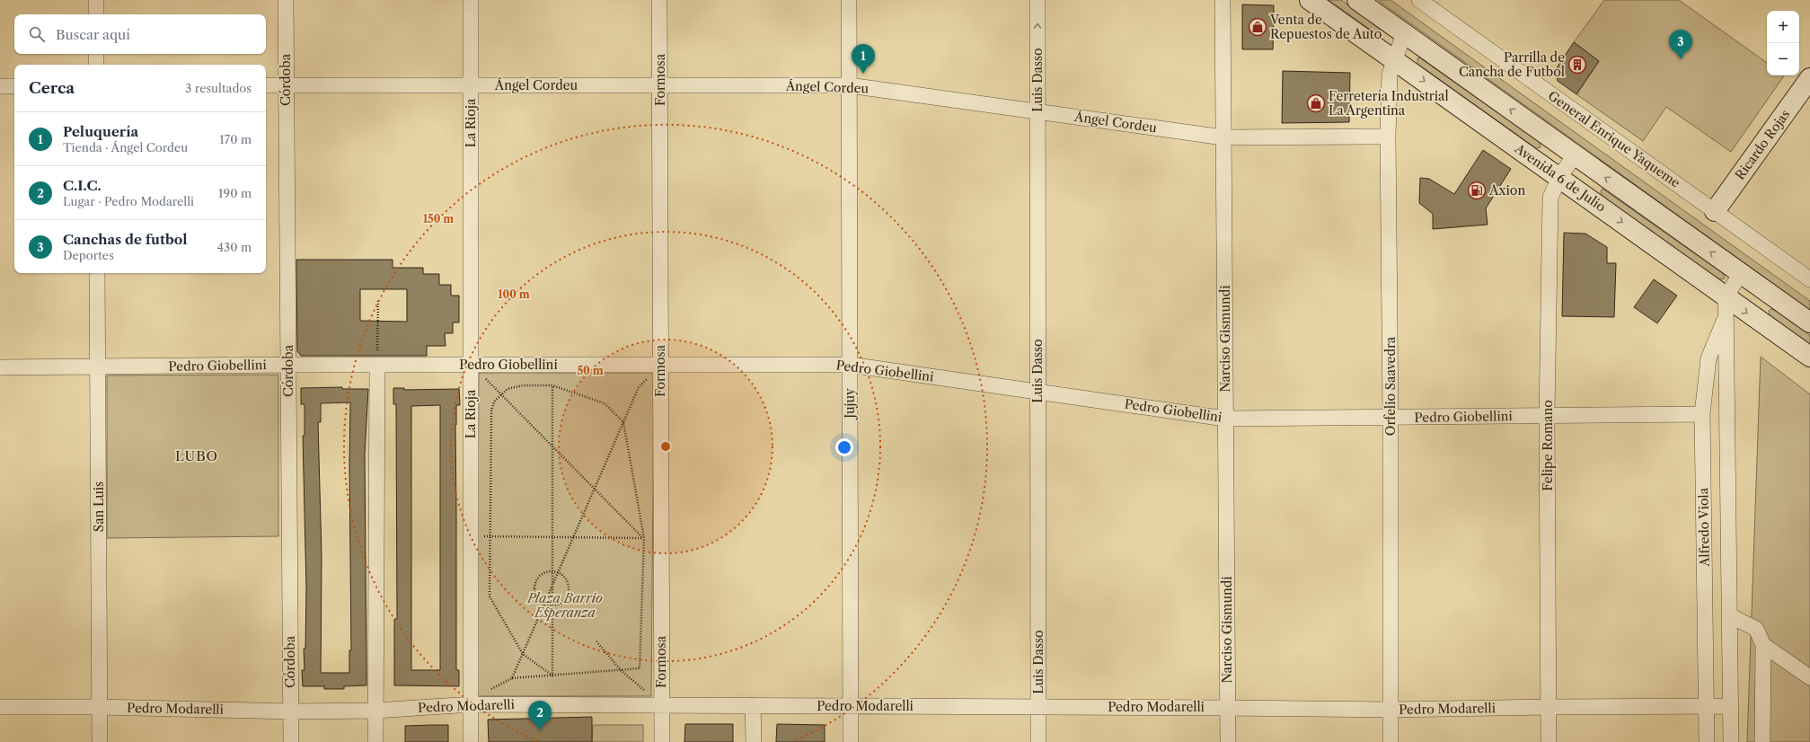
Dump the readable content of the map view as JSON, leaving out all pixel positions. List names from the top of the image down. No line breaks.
{"streets":{"main road":["Ricardo Rojas","Avenida 6 de Julio"],"street":["Córdoba","Formosa","Luis Dasso","Ángel Cordeu","La Rioja","General Enrique Yaqueme","Narciso Gismundi","Pedro Giobellini","Orfelio Saavedra","Jujuy","Felipe Romano","San Luis","Alfredo Viola","Pedro Modarelli"]},"crossings":[["Córdoba","Ángel Cordeu"],["Córdoba","Pedro Giobellini"],["Córdoba","Pedro Modarelli"],["Formosa","Ángel Cordeu"],["Formosa","Pedro Giobellini"],["Formosa","Pedro Modarelli"],["Luis Dasso","Ángel Cordeu"],["Luis Dasso","Pedro Giobellini"],["Luis Dasso","Pedro Modarelli"],["Ángel Cordeu","La Rioja"],["Ángel Cordeu","Narciso Gismundi"],["Ángel Cordeu","Orfelio Saavedra"],["Ángel Cordeu","Jujuy"],["La Rioja","Pedro Giobellini"],["La Rioja","Pedro Modarelli"],["General Enrique Yaqueme","Ricardo Rojas"],["Avenida 6 de Julio","Orfelio Saavedra"],["Avenida 6 de Julio","Felipe Romano"],["Avenida 6 de Julio","Alfredo Viola"],["Narciso Gismundi","Pedro Giobellini"],["Narciso Gismundi","Pedro Modarelli"],["Pedro Giobellini","Orfelio Saavedra"],["Pedro Giobellini","Jujuy"],["Pedro Giobellini","Felipe Romano"],["Pedro Giobellini","San Luis"],["Pedro Giobellini","Alfredo Viola"],["Orfelio Saavedra","Pedro Modarelli"],["Jujuy","Pedro Modarelli"],["Felipe Romano","Pedro Modarelli"],["San Luis","Pedro Modarelli"],["Alfredo Viola","Pedro Modarelli"]],"districts":["LUBO"],"parks":["Plaza Barrio Esperanza"],"places":{"shop":["Venta de Repuestos de Auto","Ferretería Industrial La Argentina"],"building":["Parrilla de Cancha de Futbol"],"fuel station":["Axion"]},"page":{"map_buttons":["+","−"],"search":"Buscar aquí","pins":["3","1","2"],"heading":["Cerca","3 resultados"],"list":[{"mark":"1","name":"Peluquería","note":"Tienda · Ángel Cordeu","value":"170 m"},{"mark":"2","name":"C.I.C.","note":"Lugar · Pedro Modarelli","value":"190 m"},{"mark":"3","name":"Canchas de futbol","note":"Deportes","value":"430 m"}]},"rings":["150 m","100 m","50 m"]}
